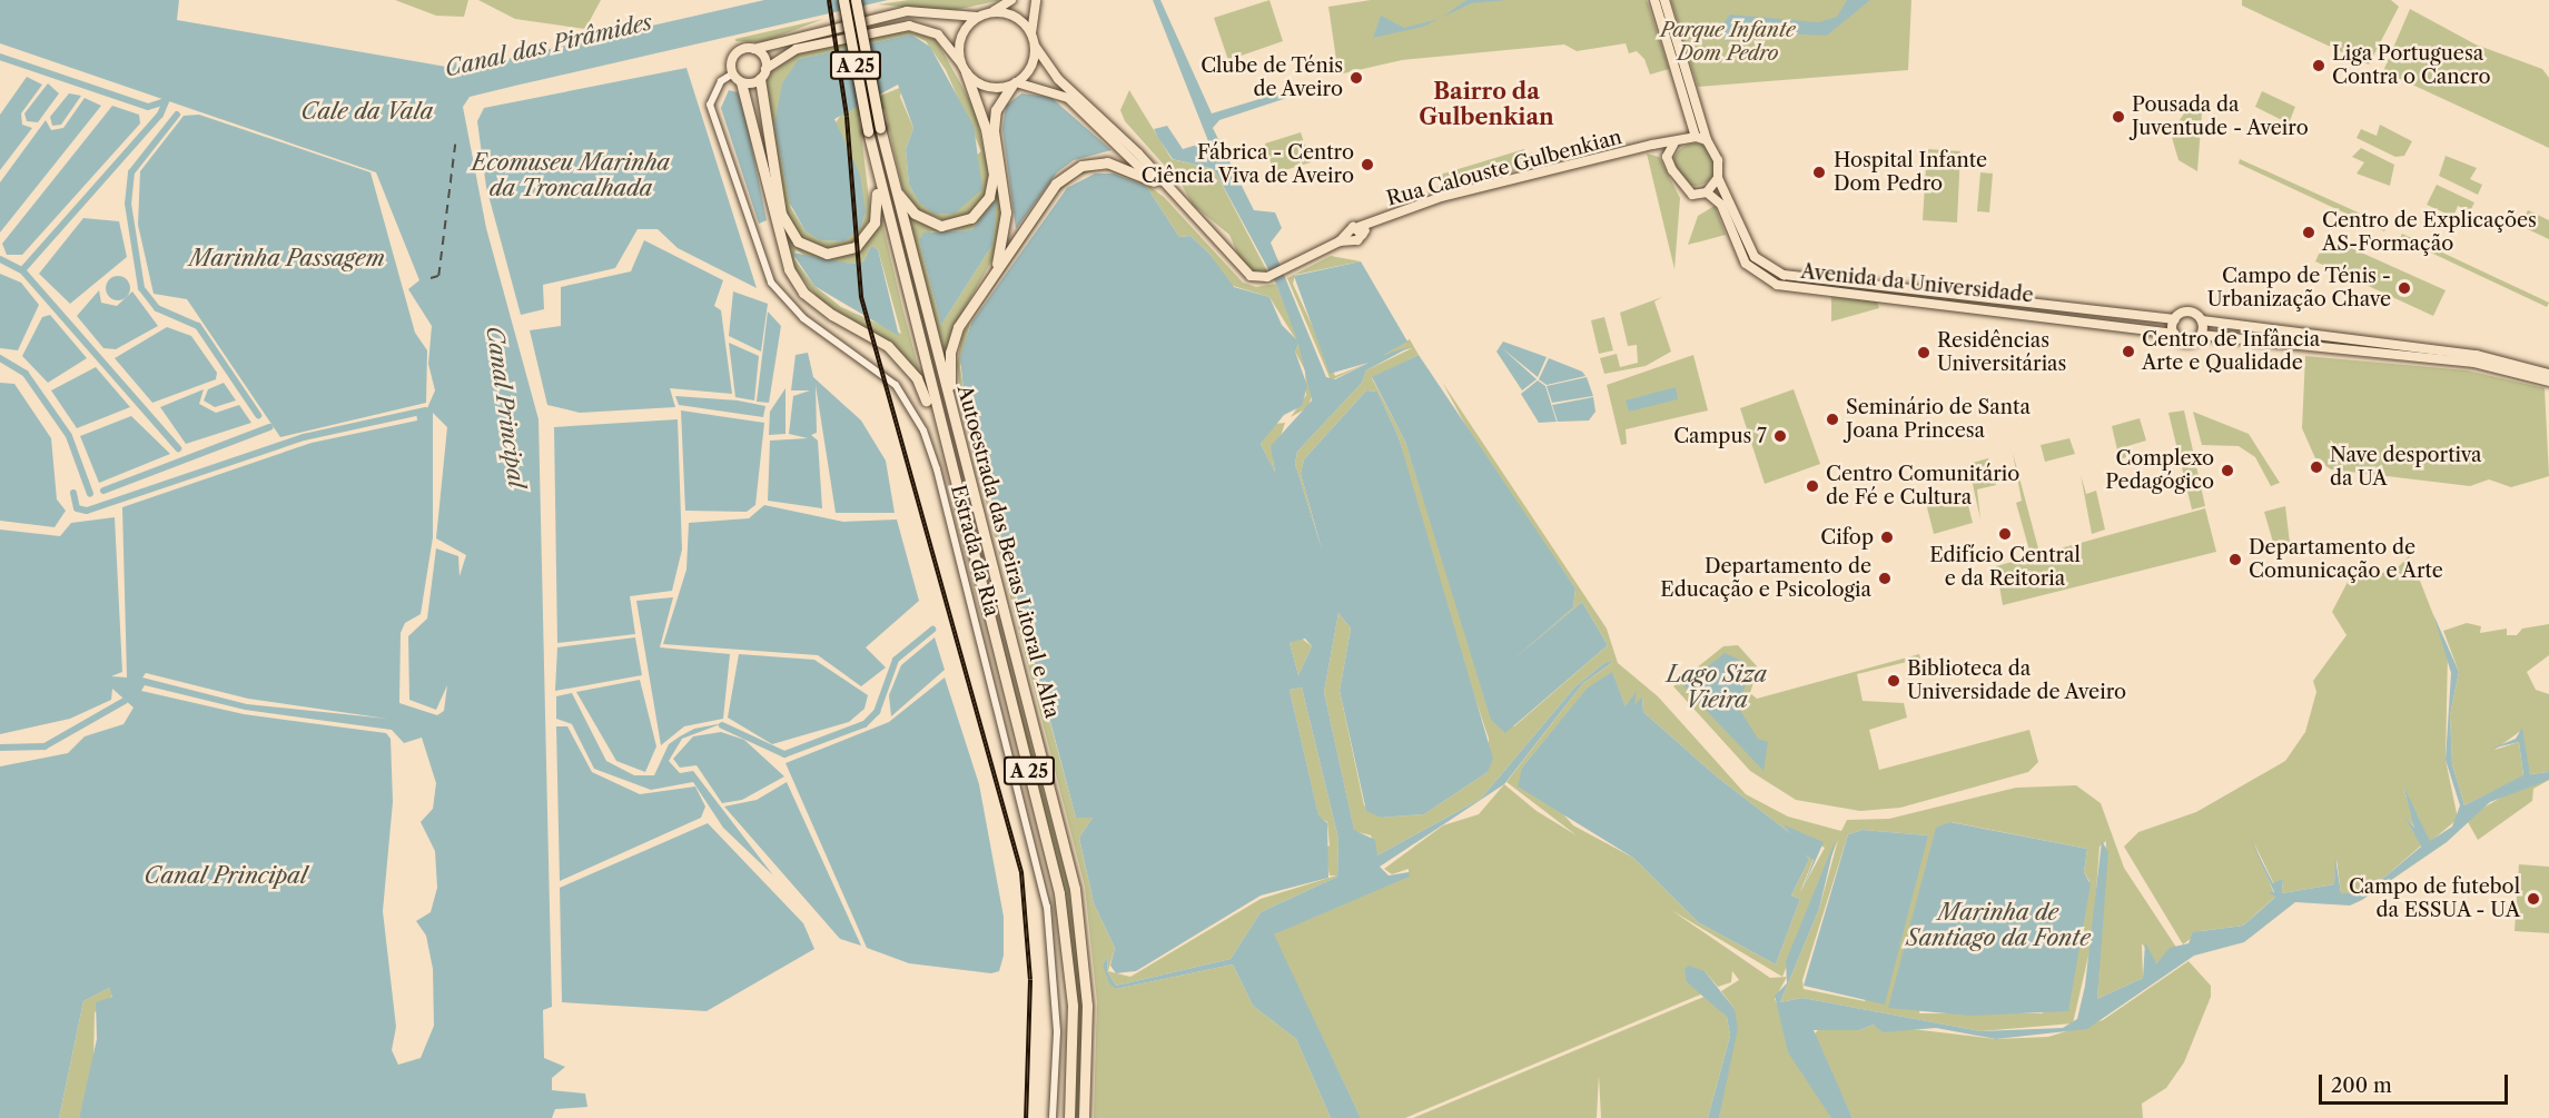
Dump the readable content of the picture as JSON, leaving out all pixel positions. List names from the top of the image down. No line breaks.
{"streets":{"highway":["A 25","Autoestrada das Beiras Litoral e Alta"],"main road":["Rua Calouste Gulbenkian","Avenida da Universidade"],"street":["Estrada da Ria"]},"crossings":[["Rua Calouste Gulbenkian","Avenida da Universidade"]],"districts":["Bairro da Gulbenkian"],"water":["Canal das Pirâmides","Cale da Vala","Ecomuseu Marinha da Troncalhada","Marinha Passagem","Canal Principal","Lago Siza Vieira","Marinha de Santiago da Fonte"],"parks":["Parque Infante Dom Pedro"],"places":["Liga Portuguesa Contra o Cancro","Clube de Ténis de Aveiro","Pousada da Juventude - Aveiro","Fábrica - Centro Ciência Viva de Aveiro","Hospital Infante Dom Pedro","Centro de Explicações AS-Formação","Campo de Ténis - Urbanização Chave","Centro de Infância Arte e Qualidade","Residências Universitárias","Seminário de Santa Joana Princesa","Campus 7","Nave desportiva da UA","Complexo Pedagógico","Centro Comunitário de Fé e Cultura","Edifício Central e da Reitoria","Cifop","Departamento de Comunicação e Arte","Departamento de Educação e Psicologia","Biblioteca da Universidade de Aveiro","Campo de futebol da ESSUA - UA"],"scale_bar":"200 m"}
